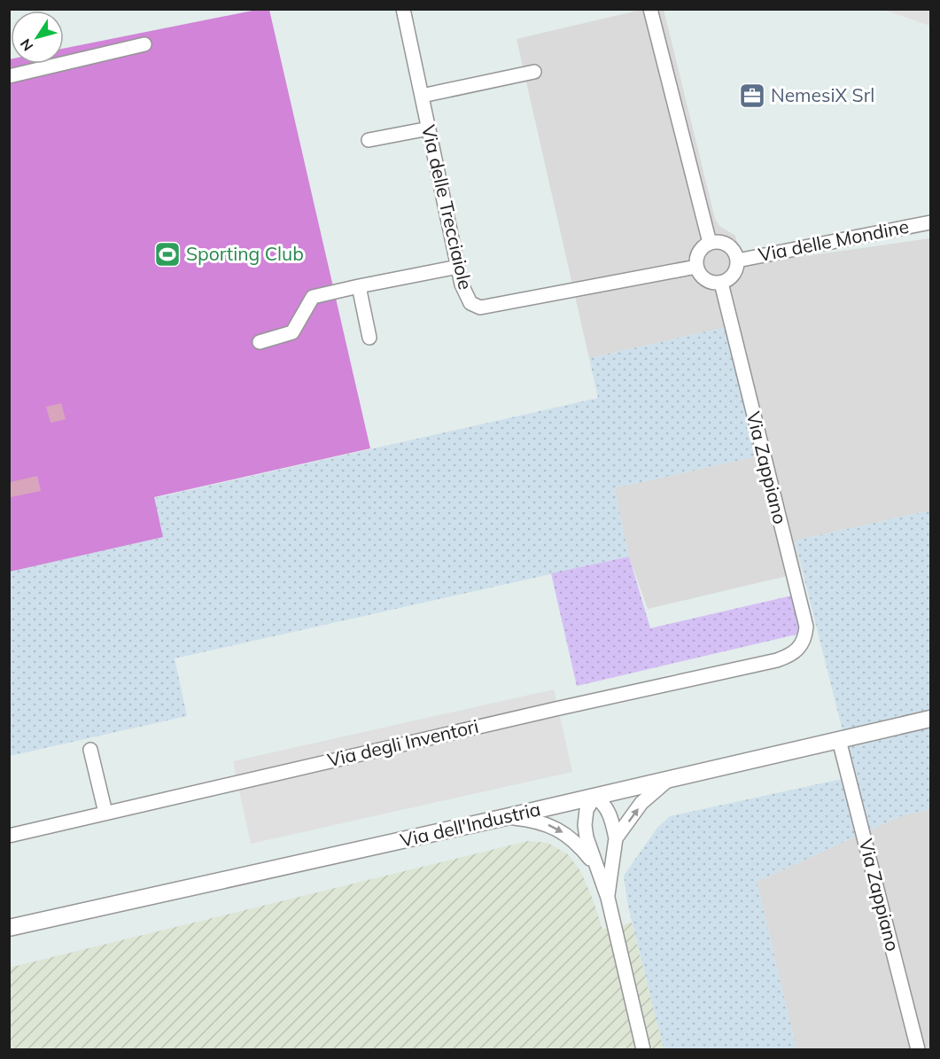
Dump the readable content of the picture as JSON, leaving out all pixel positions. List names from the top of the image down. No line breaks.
{"streets":{"street":["Via delle Trecciaiole","Via delle Mondine","Via Zappiano","Via degli Inventori","Via dell'Industria"]},"crossings":[["Via delle Trecciaiole","Via delle Mondine"],["Via delle Trecciaiole","Via Zappiano"],["Via delle Mondine","Via Zappiano"],["Via Zappiano","Via degli Inventori"],["Via Zappiano","Via dell'Industria"]],"places":{"office":["NemesiX Srl"],"sports":["Sporting Club"]},"north":"bottom left"}
